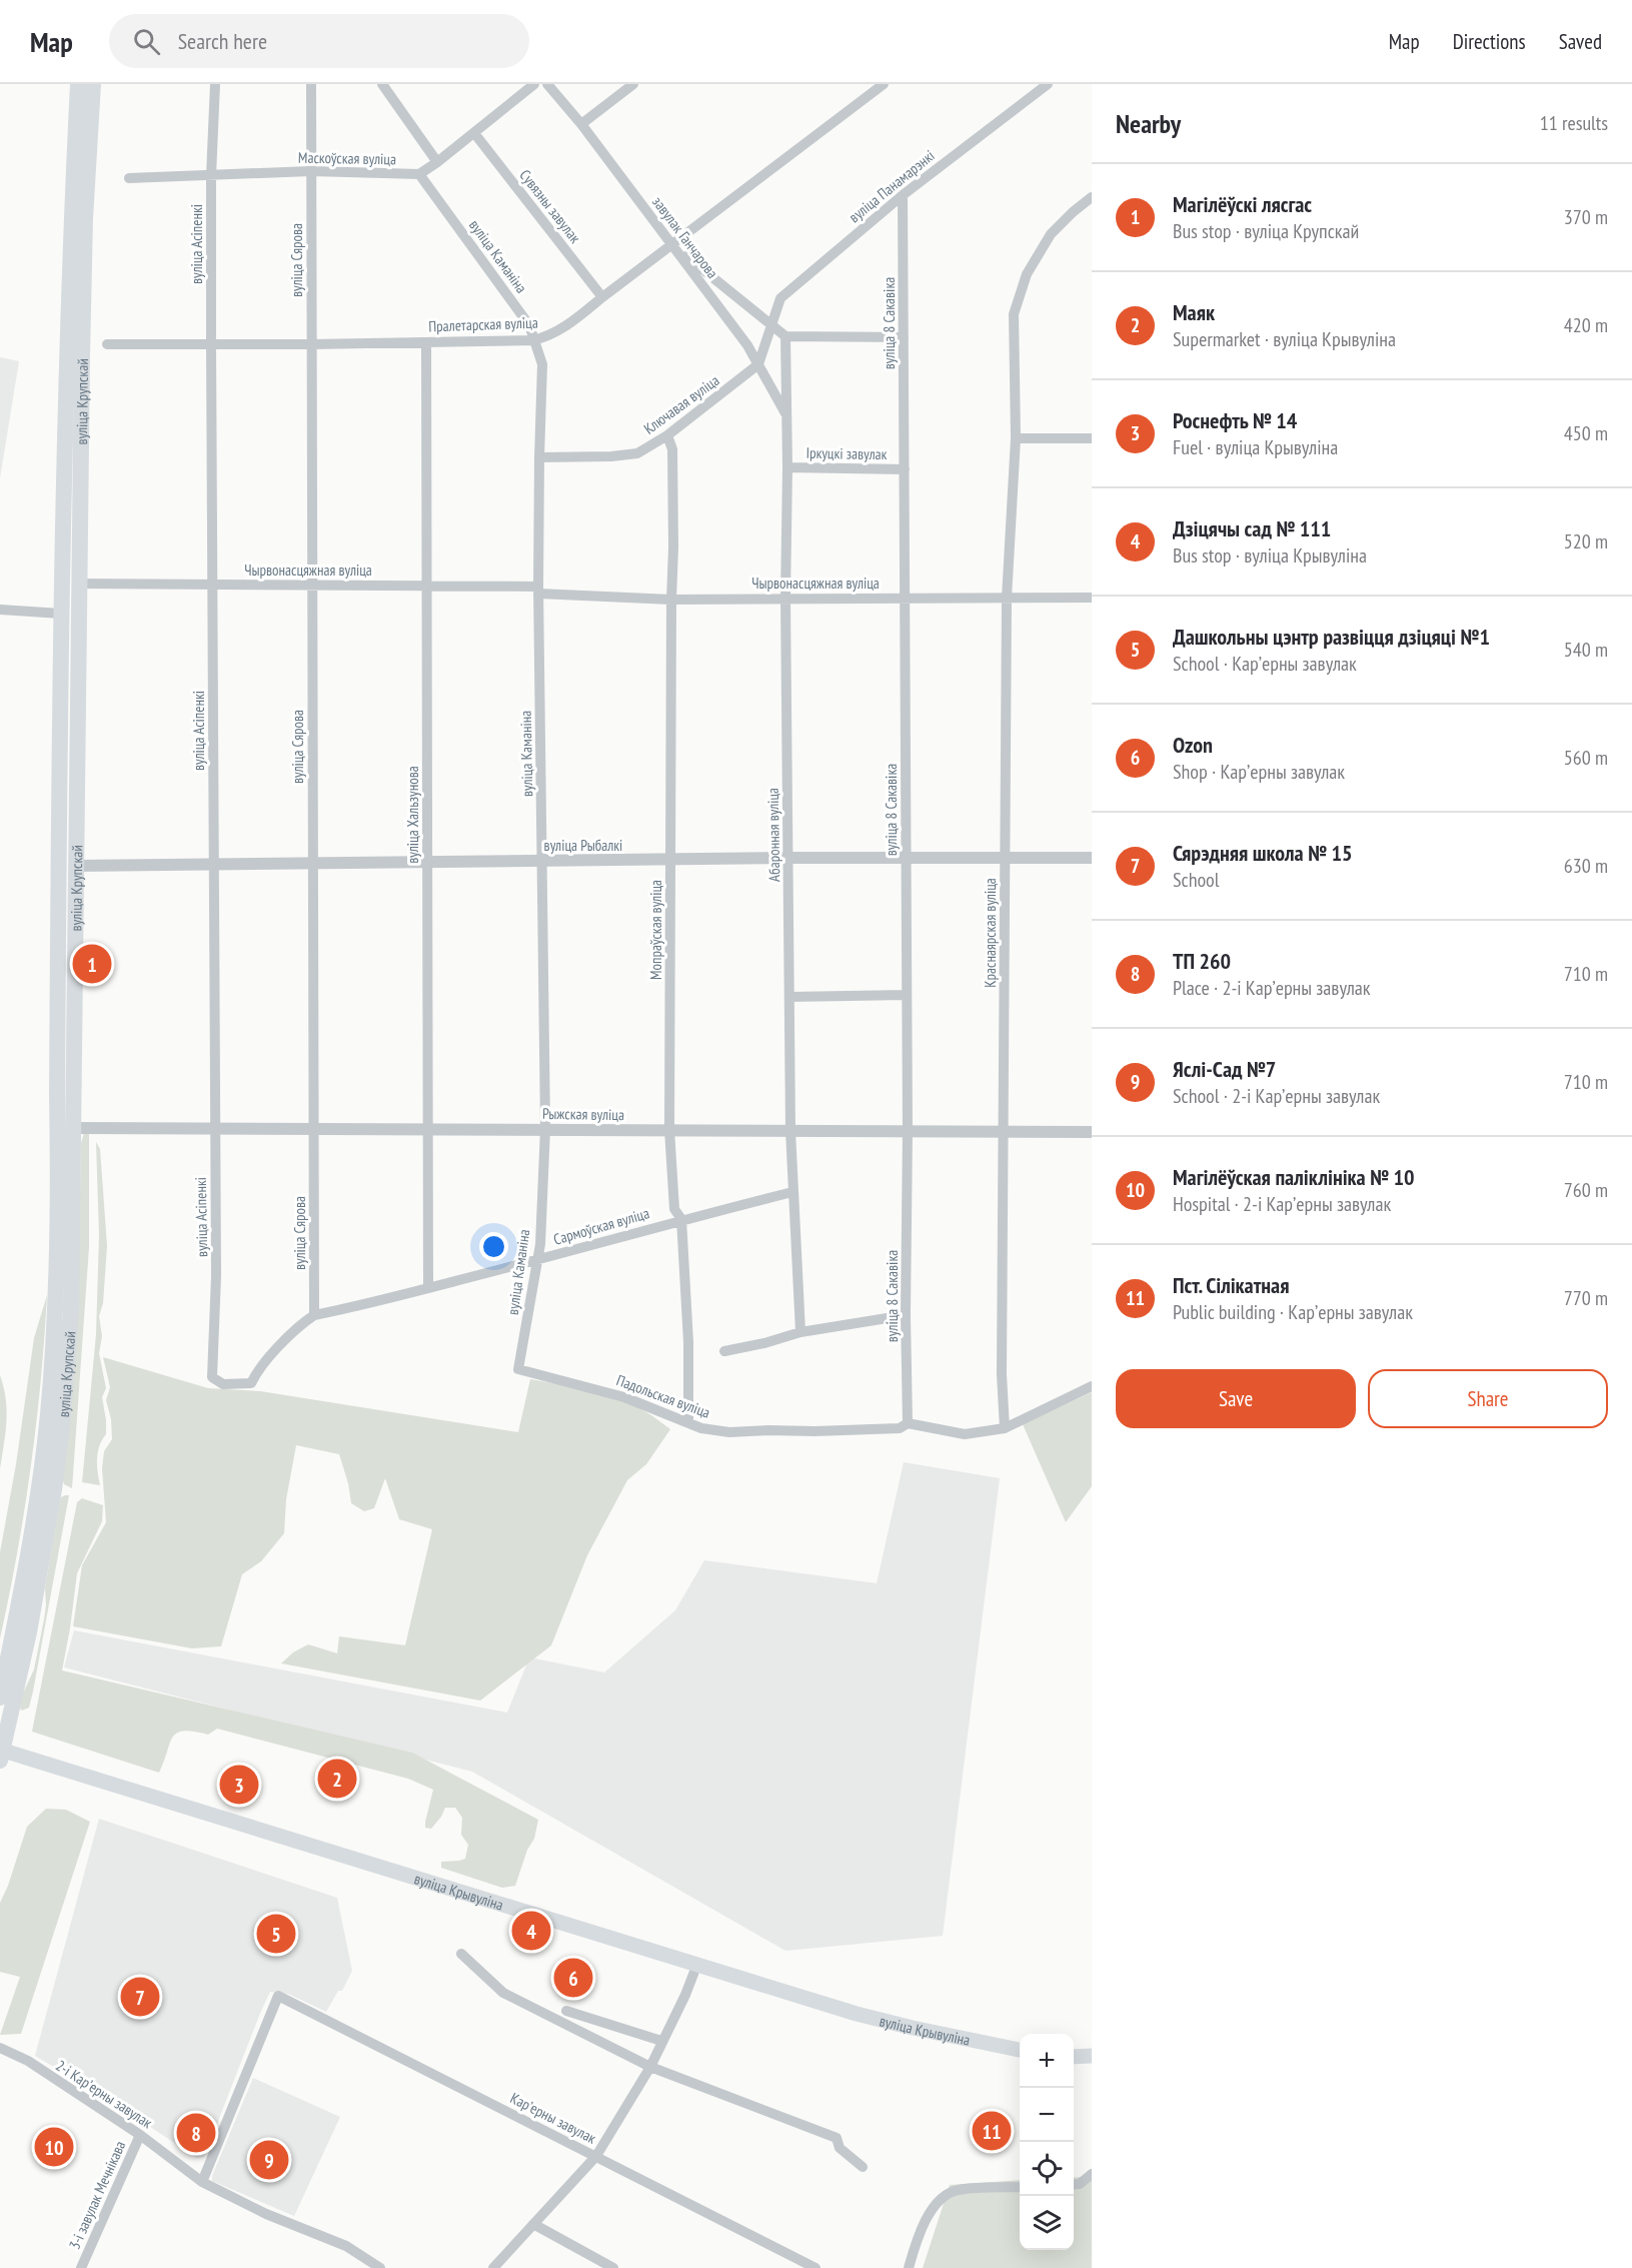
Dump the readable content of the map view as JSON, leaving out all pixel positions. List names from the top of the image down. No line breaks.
{"streets":{"main road":["вуліца Крупскай","вуліца Крывуліна"],"street":["Маскоўская вуліца","вуліца Панамарэнкі","Сувязны завулак","завулак Ганчарова","вуліца Асіпенкі","вуліца Каманіна","вуліца Сярова","вуліца 8 Сакавіка","Пралетарская вуліца","Ключавая вуліца","Іркуцкі завулак","Чырвонасцяжная вуліца","вуліца Хальзунова","Абаронная вуліца","вуліца Рыбалкі","Мопраўская вуліца","Краснаярская вуліца","Рыжская вуліца","Сармоўская вуліца","Падольская вуліца","2-і Карʼерны завулак","Карʼерны завулак","3-і завулак Мечнікава"]},"crossings":[["Маскоўская вуліца","вуліца Асіпенкі"],["Маскоўская вуліца","вуліца Каманіна"],["Маскоўская вуліца","вуліца Сярова"],["вуліца Панамарэнкі","вуліца 8 Сакавіка"],["Сувязны завулак","Пралетарская вуліца"],["завулак Ганчарова","Пралетарская вуліца"],["завулак Ганчарова","Ключавая вуліца"],["завулак Ганчарова","Абаронная вуліца"],["вуліца Асіпенкі","вуліца Сярова"],["вуліца Асіпенкі","Пралетарская вуліца"],["вуліца Асіпенкі","Чырвонасцяжная вуліца"],["вуліца Асіпенкі","вуліца Рыбалкі"],["вуліца Асіпенкі","Рыжская вуліца"],["вуліца Асіпенкі","Сармоўская вуліца"],["вуліца Каманіна","Пралетарская вуліца"],["вуліца Каманіна","Ключавая вуліца"],["вуліца Каманіна","Чырвонасцяжная вуліца"],["вуліца Каманіна","вуліца Рыбалкі"],["вуліца Каманіна","Рыжская вуліца"],["вуліца Каманіна","Сармоўская вуліца"],["вуліца Каманіна","Падольская вуліца"],["вуліца Сярова","Пралетарская вуліца"],["вуліца Сярова","Чырвонасцяжная вуліца"],["вуліца Сярова","вуліца Рыбалкі"],["вуліца Сярова","Рыжская вуліца"],["вуліца Сярова","Сармоўская вуліца"],["вуліца 8 Сакавіка","Іркуцкі завулак"],["вуліца 8 Сакавіка","Чырвонасцяжная вуліца"],["вуліца 8 Сакавіка","вуліца Рыбалкі"],["вуліца 8 Сакавіка","Рыжская вуліца"],["вуліца 8 Сакавіка","Падольская вуліца"],["Пралетарская вуліца","вуліца Хальзунова"],["вуліца Крупскай","Чырвонасцяжная вуліца"],["вуліца Крупскай","вуліца Рыбалкі"],["вуліца Крупскай","Рыжская вуліца"],["вуліца Крупскай","вуліца Крывуліна"],["Ключавая вуліца","Мопраўская вуліца"],["Іркуцкі завулак","Абаронная вуліца"],["Чырвонасцяжная вуліца","вуліца Хальзунова"],["Чырвонасцяжная вуліца","Абаронная вуліца"],["Чырвонасцяжная вуліца","Мопраўская вуліца"],["Чырвонасцяжная вуліца","Краснаярская вуліца"],["вуліца Хальзунова","вуліца Рыбалкі"],["вуліца Хальзунова","Рыжская вуліца"],["вуліца Хальзунова","Сармоўская вуліца"],["Абаронная вуліца","вуліца Рыбалкі"],["Абаронная вуліца","Рыжская вуліца"],["Абаронная вуліца","Сармоўская вуліца"],["вуліца Рыбалкі","Мопраўская вуліца"],["вуліца Рыбалкі","Краснаярская вуліца"],["Мопраўская вуліца","Рыжская вуліца"],["Мопраўская вуліца","Сармоўская вуліца"],["Мопраўская вуліца","Падольская вуліца"],["Краснаярская вуліца","Рыжская вуліца"],["2-і Карʼерны завулак","Карʼерны завулак"],["2-і Карʼерны завулак","3-і завулак Мечнікава"]],"page":{"header":"Map","search":"Search here","nav":["Map","Directions","Saved"],"heading":["Nearby","11 results"],"list":[{"mark":"1","name":"Магілёўскі лясгас","note":"Bus stop · вуліца Крупскай","value":"370 m"},{"mark":"2","name":"Маяк","note":"Supermarket · вуліца Крывуліна","value":"420 m"},{"mark":"3","name":"Роснефть № 14","note":"Fuel · вуліца Крывуліна","value":"450 m"},{"mark":"4","name":"Дзіцячы сад № 111","note":"Bus stop · вуліца Крывуліна","value":"520 m"},{"mark":"5","name":"Дашкольны цэнтр развіцця дзіцяці №1","note":"School · Карʼерны завулак","value":"540 m"},{"mark":"6","name":"Ozon","note":"Shop · Карʼерны завулак","value":"560 m"},{"mark":"7","name":"Сярэдняя школа № 15","note":"School","value":"630 m"},{"mark":"8","name":"ТП 260","note":"Place · 2-і Карʼерны завулак","value":"710 m"},{"mark":"9","name":"Яслі-Сад №7","note":"School · 2-і Карʼерны завулак","value":"710 m"},{"mark":"10","name":"Магілёўская паліклініка № 10","note":"Hospital · 2-і Карʼерны завулак","value":"760 m"},{"mark":"11","name":"Пст. Сілікатная","note":"Public building · Карʼерны завулак","value":"770 m"}],"pins":["1","2","3","4","5","6","7","11","8","10","9"],"buttons":["Save","Share"],"map_buttons":["+","−"]}}
